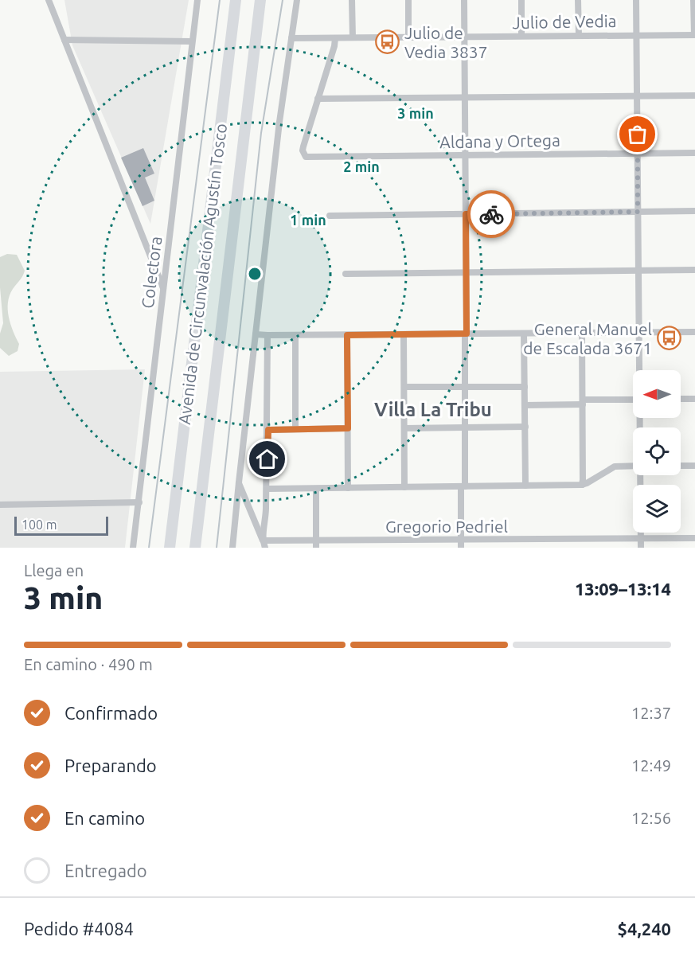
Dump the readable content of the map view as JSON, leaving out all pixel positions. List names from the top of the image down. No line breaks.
{"streets":{"highway":["Avenida de Circunvalación Agustín Tosco"],"street":["Julio de Vedia","Aldana y Ortega","Colectora","Gregorio Pedriel"]},"districts":["Villa La Tribu"],"places":{"bus stop":["Julio de Vedia 3837","General Manuel de Escalada 3671"]},"scale_bar":"100 m","north":"left","page":{"scale":"100 m","heading":["3 min","Llega en","13:09–13:14"],"panel":["Pedido #4084","$4,240"],"bar":"En camino · 490 m","list":[["Confirmado","12:37"],["Preparando","12:49"],["En camino","12:56"],"Entregado"]},"rings":["3 min","2 min","1 min"]}
